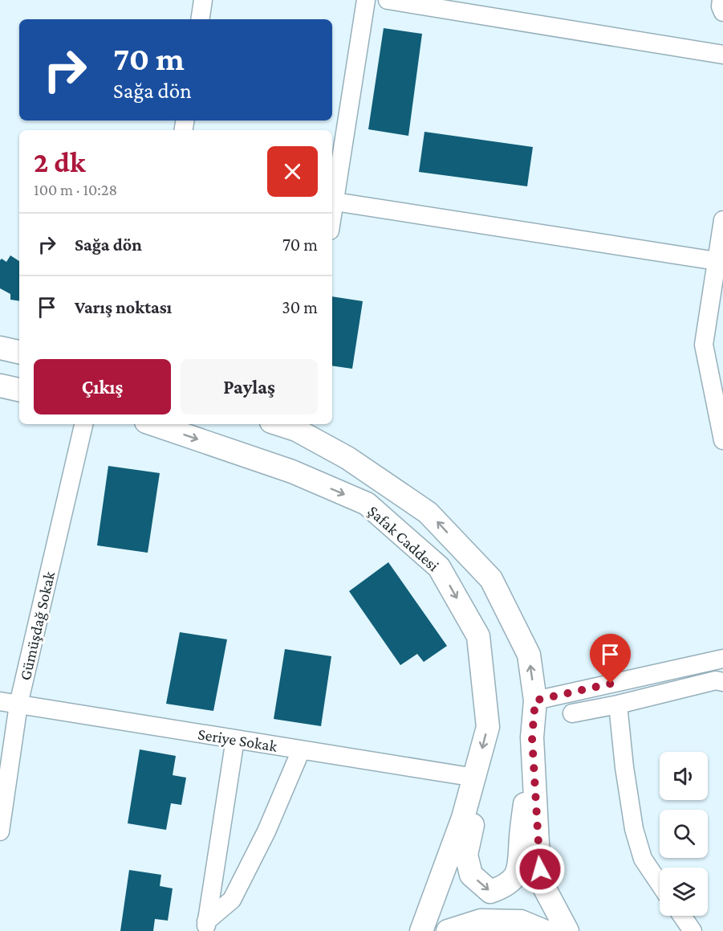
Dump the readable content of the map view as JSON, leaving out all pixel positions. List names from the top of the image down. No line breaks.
{"streets":{"main road":["Şafak Caddesi"],"street":["Gümüşdağ Sokak","Seriye Sokak"]},"crossings":[["Şafak Caddesi","Seriye Sokak"],["Gümüşdağ Sokak","Seriye Sokak"]],"page":{"turn":["70 m","Sağa dön"],"heading":["2 dk","100 m · 10:28"],"list":[{"name":"Sağa dön","value":"70 m"},{"name":"Varış noktası","value":"30 m"}],"buttons":["Çıkış","Paylaş"]}}
